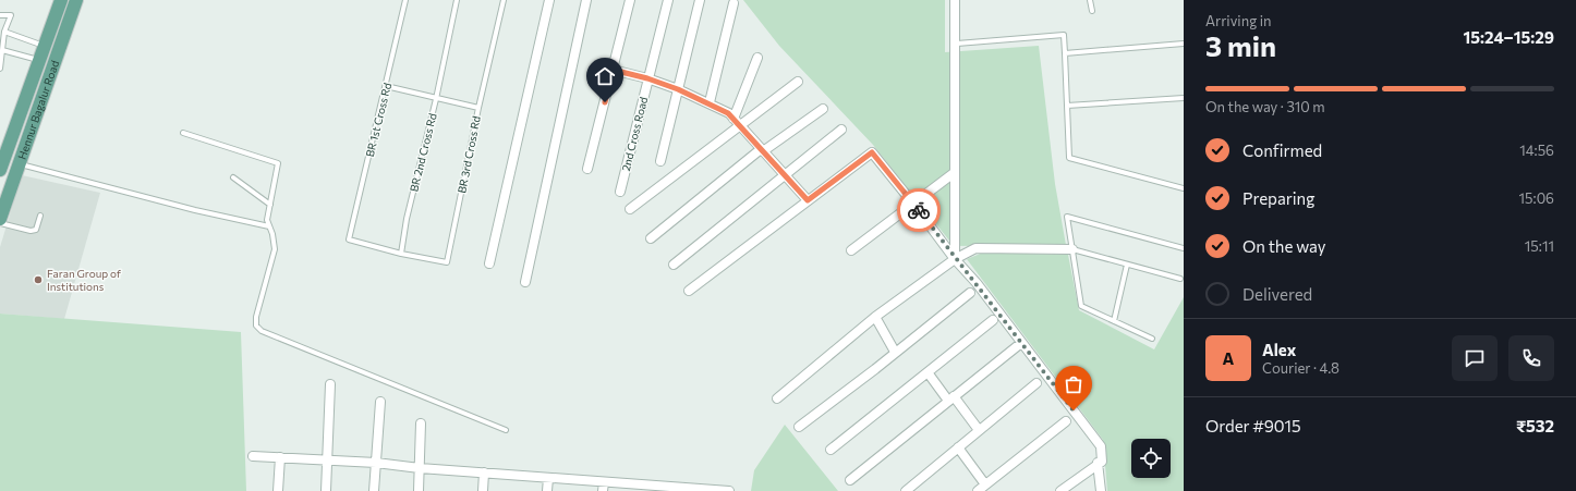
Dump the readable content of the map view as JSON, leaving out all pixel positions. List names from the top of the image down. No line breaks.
{"streets":{"main road":["Hennur Bagalur Road"],"street":["2nd Cross Road"],"lane":["BR 1st Cross Rd","BR 2nd Cross Rd","BR 3rd Cross Rd"]},"crossings":[["BR 1st Cross Rd","BR 2nd Cross Rd"],["BR 1st Cross Rd","BR 3rd Cross Rd"],["BR 2nd Cross Rd","BR 3rd Cross Rd"]],"places":["Faran Group of Institutions"],"page":{"heading":["3 min","Arriving in","15:24–15:29"],"panel":["Alex","Courier · 4.8","Order #9015","₹532"],"bar":"On the way · 310 m","list":[["Confirmed","14:56"],["Preparing","15:06"],["On the way","15:11"],"Delivered"],"round":"A"}}
